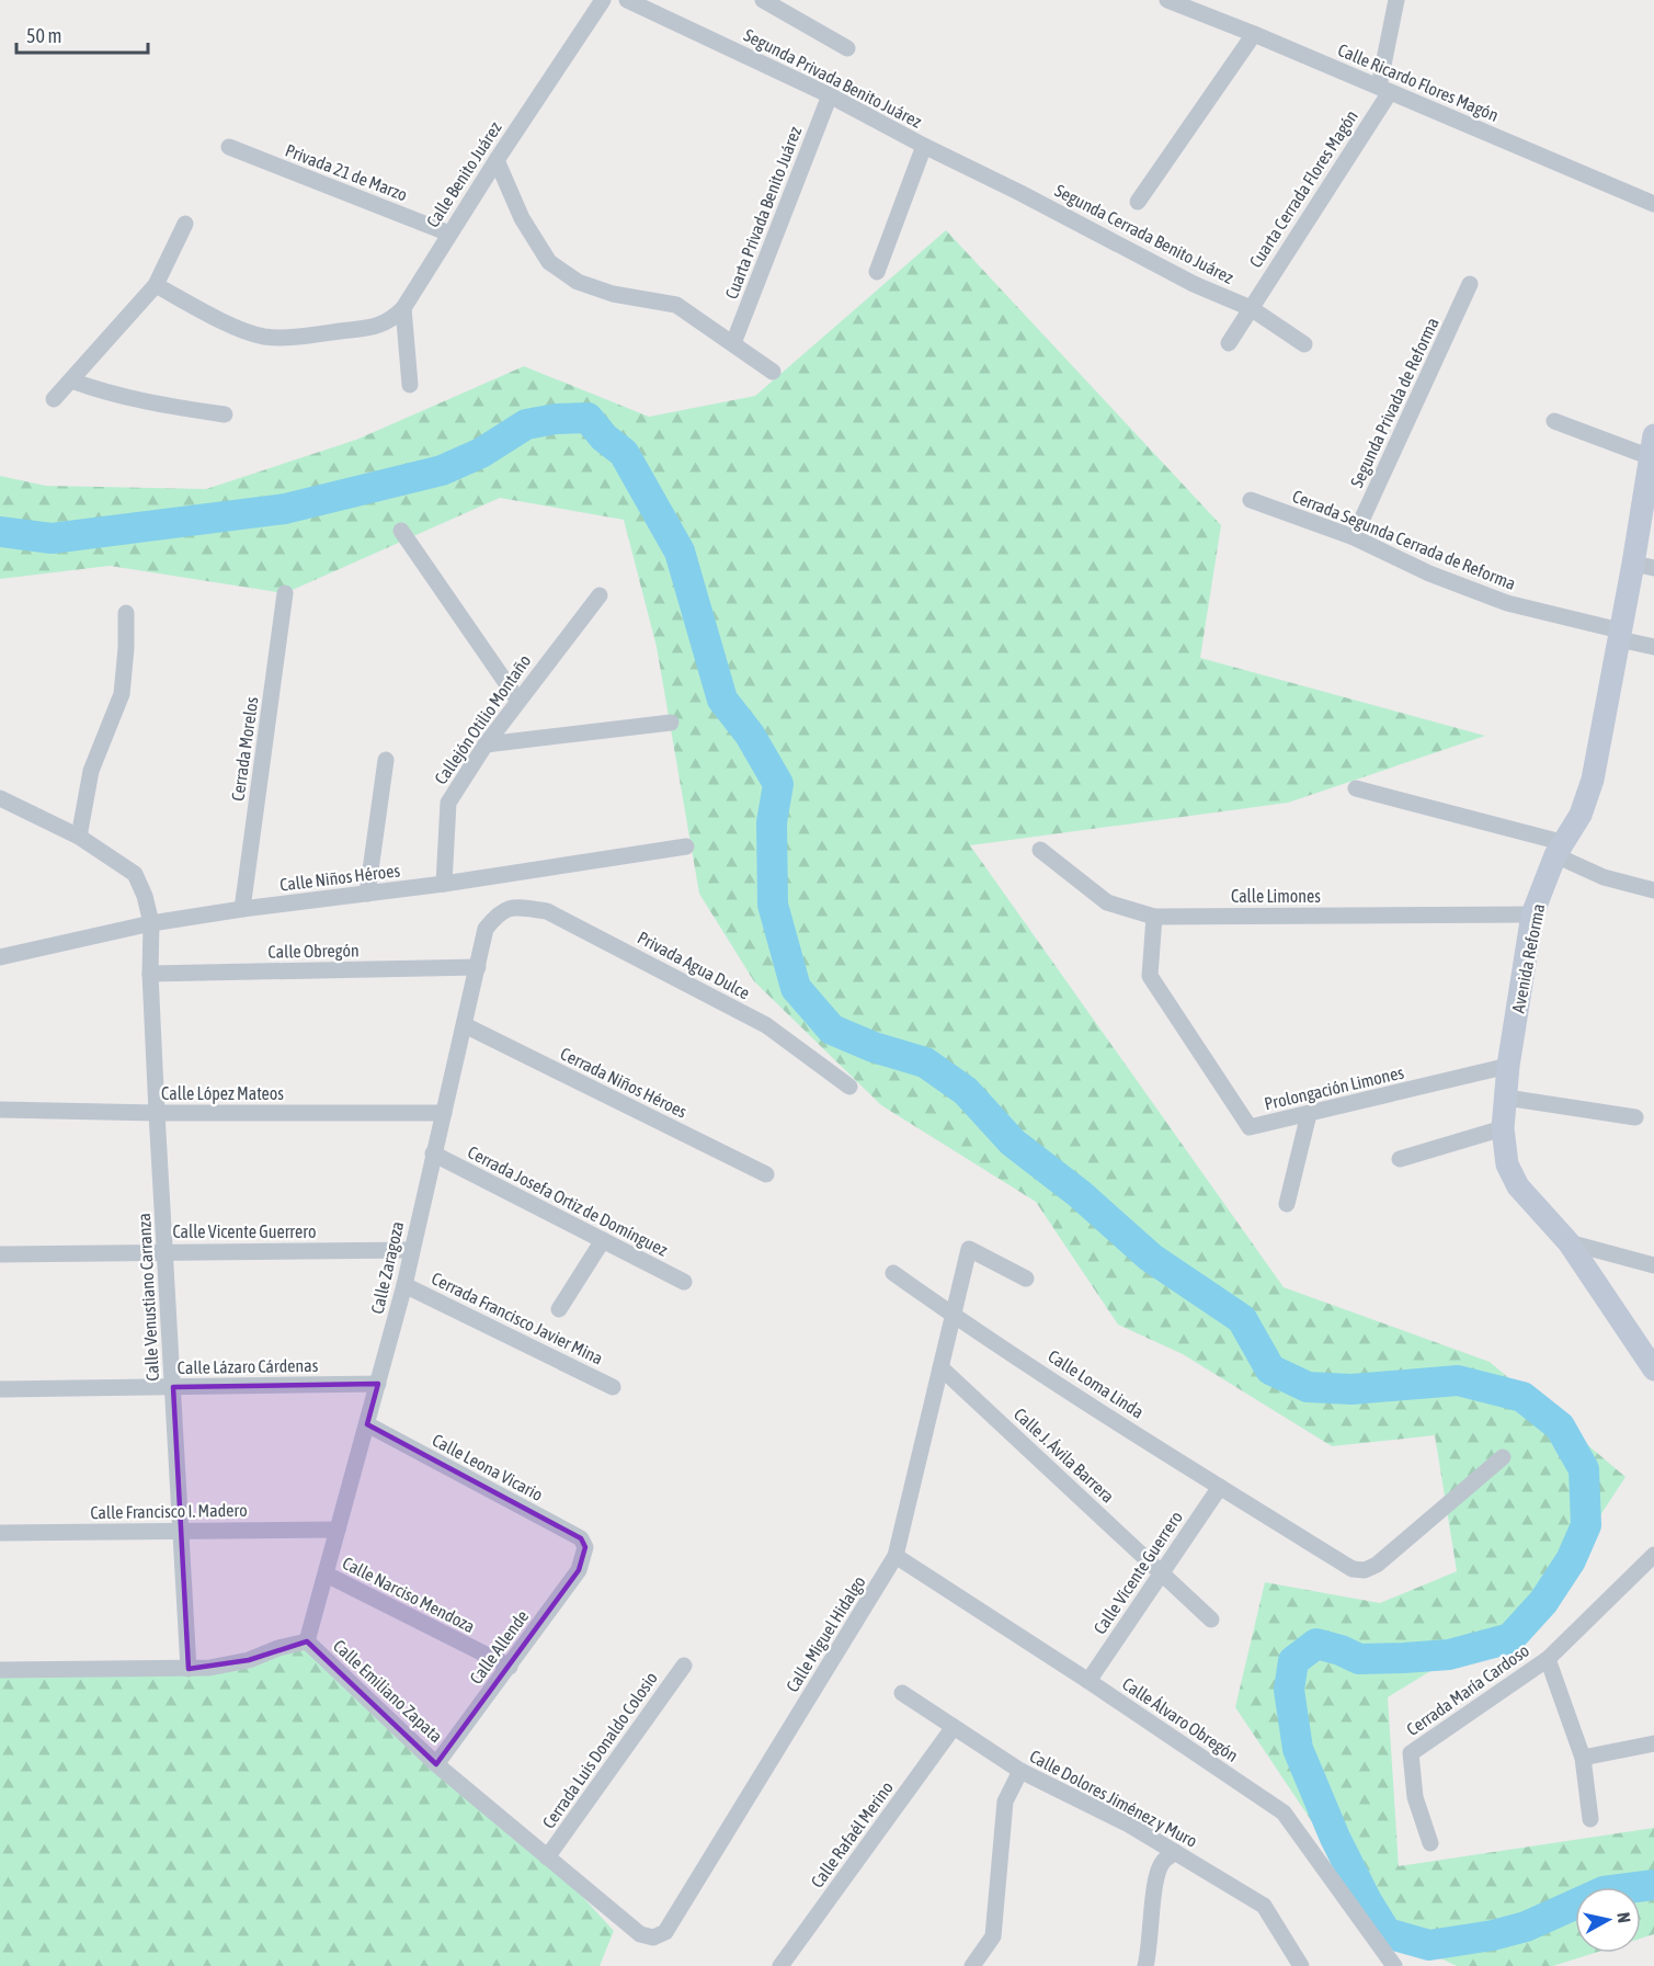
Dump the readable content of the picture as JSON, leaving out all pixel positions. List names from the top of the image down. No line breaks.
{"streets":{"street":["Segunda Privada Benito Juárez","Calle Ricardo Flores Magón","Privada 21 de Marzo","Calle Benito Juárez","Cuarta Cerrada Flores Magón","Cuarta Privada Benito Juárez","Segunda Cerrada Benito Juárez","Segunda Privada de Reforma","Cerrada Segunda Cerrada de Reforma","Callejón Otilio Montaño","Cerrada Morelos","Calle Niños Héroes","Calle Limones","Calle Obregón","Avenida Reforma","Privada Agua Dulce","Cerrada Niños Héroes","Prolongación Limones","Calle López Mateos","Cerrada Josefa Ortiz de Domínguez","Calle Vicente Guerrero","Calle Zaragoza","Calle Venustiano Carranza","Cerrada Francisco Javier Mina","Calle Lázaro Cárdenas","Calle Loma Linda","Calle J. Ávila Barrera","Calle Leona Vicario","Calle Francisco I. Madero","Calle Narciso Mendoza","Calle Miguel Hidalgo","Calle Allende","Cerrada María Cardoso","Calle Emiliano Zapata","Calle Álvaro Obregón","Cerrada Luis Donaldo Colosio","Calle Dolores Jiménez y Muro","Calle Rafaél Merino"]},"crossings":[["Segunda Privada Benito Juárez","Cuarta Privada Benito Juárez"],["Segunda Privada Benito Juárez","Segunda Cerrada Benito Juárez"],["Calle Ricardo Flores Magón","Cuarta Cerrada Flores Magón"],["Privada 21 de Marzo","Calle Benito Juárez"],["Cuarta Cerrada Flores Magón","Segunda Cerrada Benito Juárez"],["Segunda Privada de Reforma","Cerrada Segunda Cerrada de Reforma"],["Cerrada Segunda Cerrada de Reforma","Avenida Reforma"],["Callejón Otilio Montaño","Calle Niños Héroes"],["Cerrada Morelos","Calle Niños Héroes"],["Calle Niños Héroes","Calle Venustiano Carranza"],["Calle Limones","Avenida Reforma"],["Calle Limones","Prolongación Limones"],["Calle Obregón","Calle Zaragoza"],["Calle Obregón","Calle Venustiano Carranza"],["Avenida Reforma","Prolongación Limones"],["Privada Agua Dulce","Calle Zaragoza"],["Cerrada Niños Héroes","Calle Zaragoza"],["Calle López Mateos","Calle Zaragoza"],["Calle López Mateos","Calle Venustiano Carranza"],["Cerrada Josefa Ortiz de Domínguez","Calle Zaragoza"],["Calle Vicente Guerrero","Calle Zaragoza"],["Calle Vicente Guerrero","Calle Venustiano Carranza"],["Calle Vicente Guerrero","Calle Loma Linda"],["Calle Vicente Guerrero","Calle J. Ávila Barrera"],["Calle Vicente Guerrero","Calle Álvaro Obregón"],["Calle Zaragoza","Cerrada Francisco Javier Mina"],["Calle Zaragoza","Calle Lázaro Cárdenas"],["Calle Zaragoza","Calle Leona Vicario"],["Calle Zaragoza","Calle Francisco I. Madero"],["Calle Zaragoza","Calle Narciso Mendoza"],["Calle Zaragoza","Calle Emiliano Zapata"],["Calle Venustiano Carranza","Calle Lázaro Cárdenas"],["Calle Venustiano Carranza","Calle Francisco I. Madero"],["Calle Venustiano Carranza","Calle Emiliano Zapata"],["Calle Loma Linda","Calle Miguel Hidalgo"],["Calle J. Ávila Barrera","Calle Miguel Hidalgo"],["Calle Leona Vicario","Calle Allende"],["Calle Narciso Mendoza","Calle Allende"],["Calle Miguel Hidalgo","Calle Emiliano Zapata"],["Calle Miguel Hidalgo","Calle Álvaro Obregón"],["Calle Allende","Calle Emiliano Zapata"],["Calle Emiliano Zapata","Cerrada Luis Donaldo Colosio"],["Calle Dolores Jiménez y Muro","Calle Rafaél Merino"]],"scale_bar":"50 m","north":"right"}
